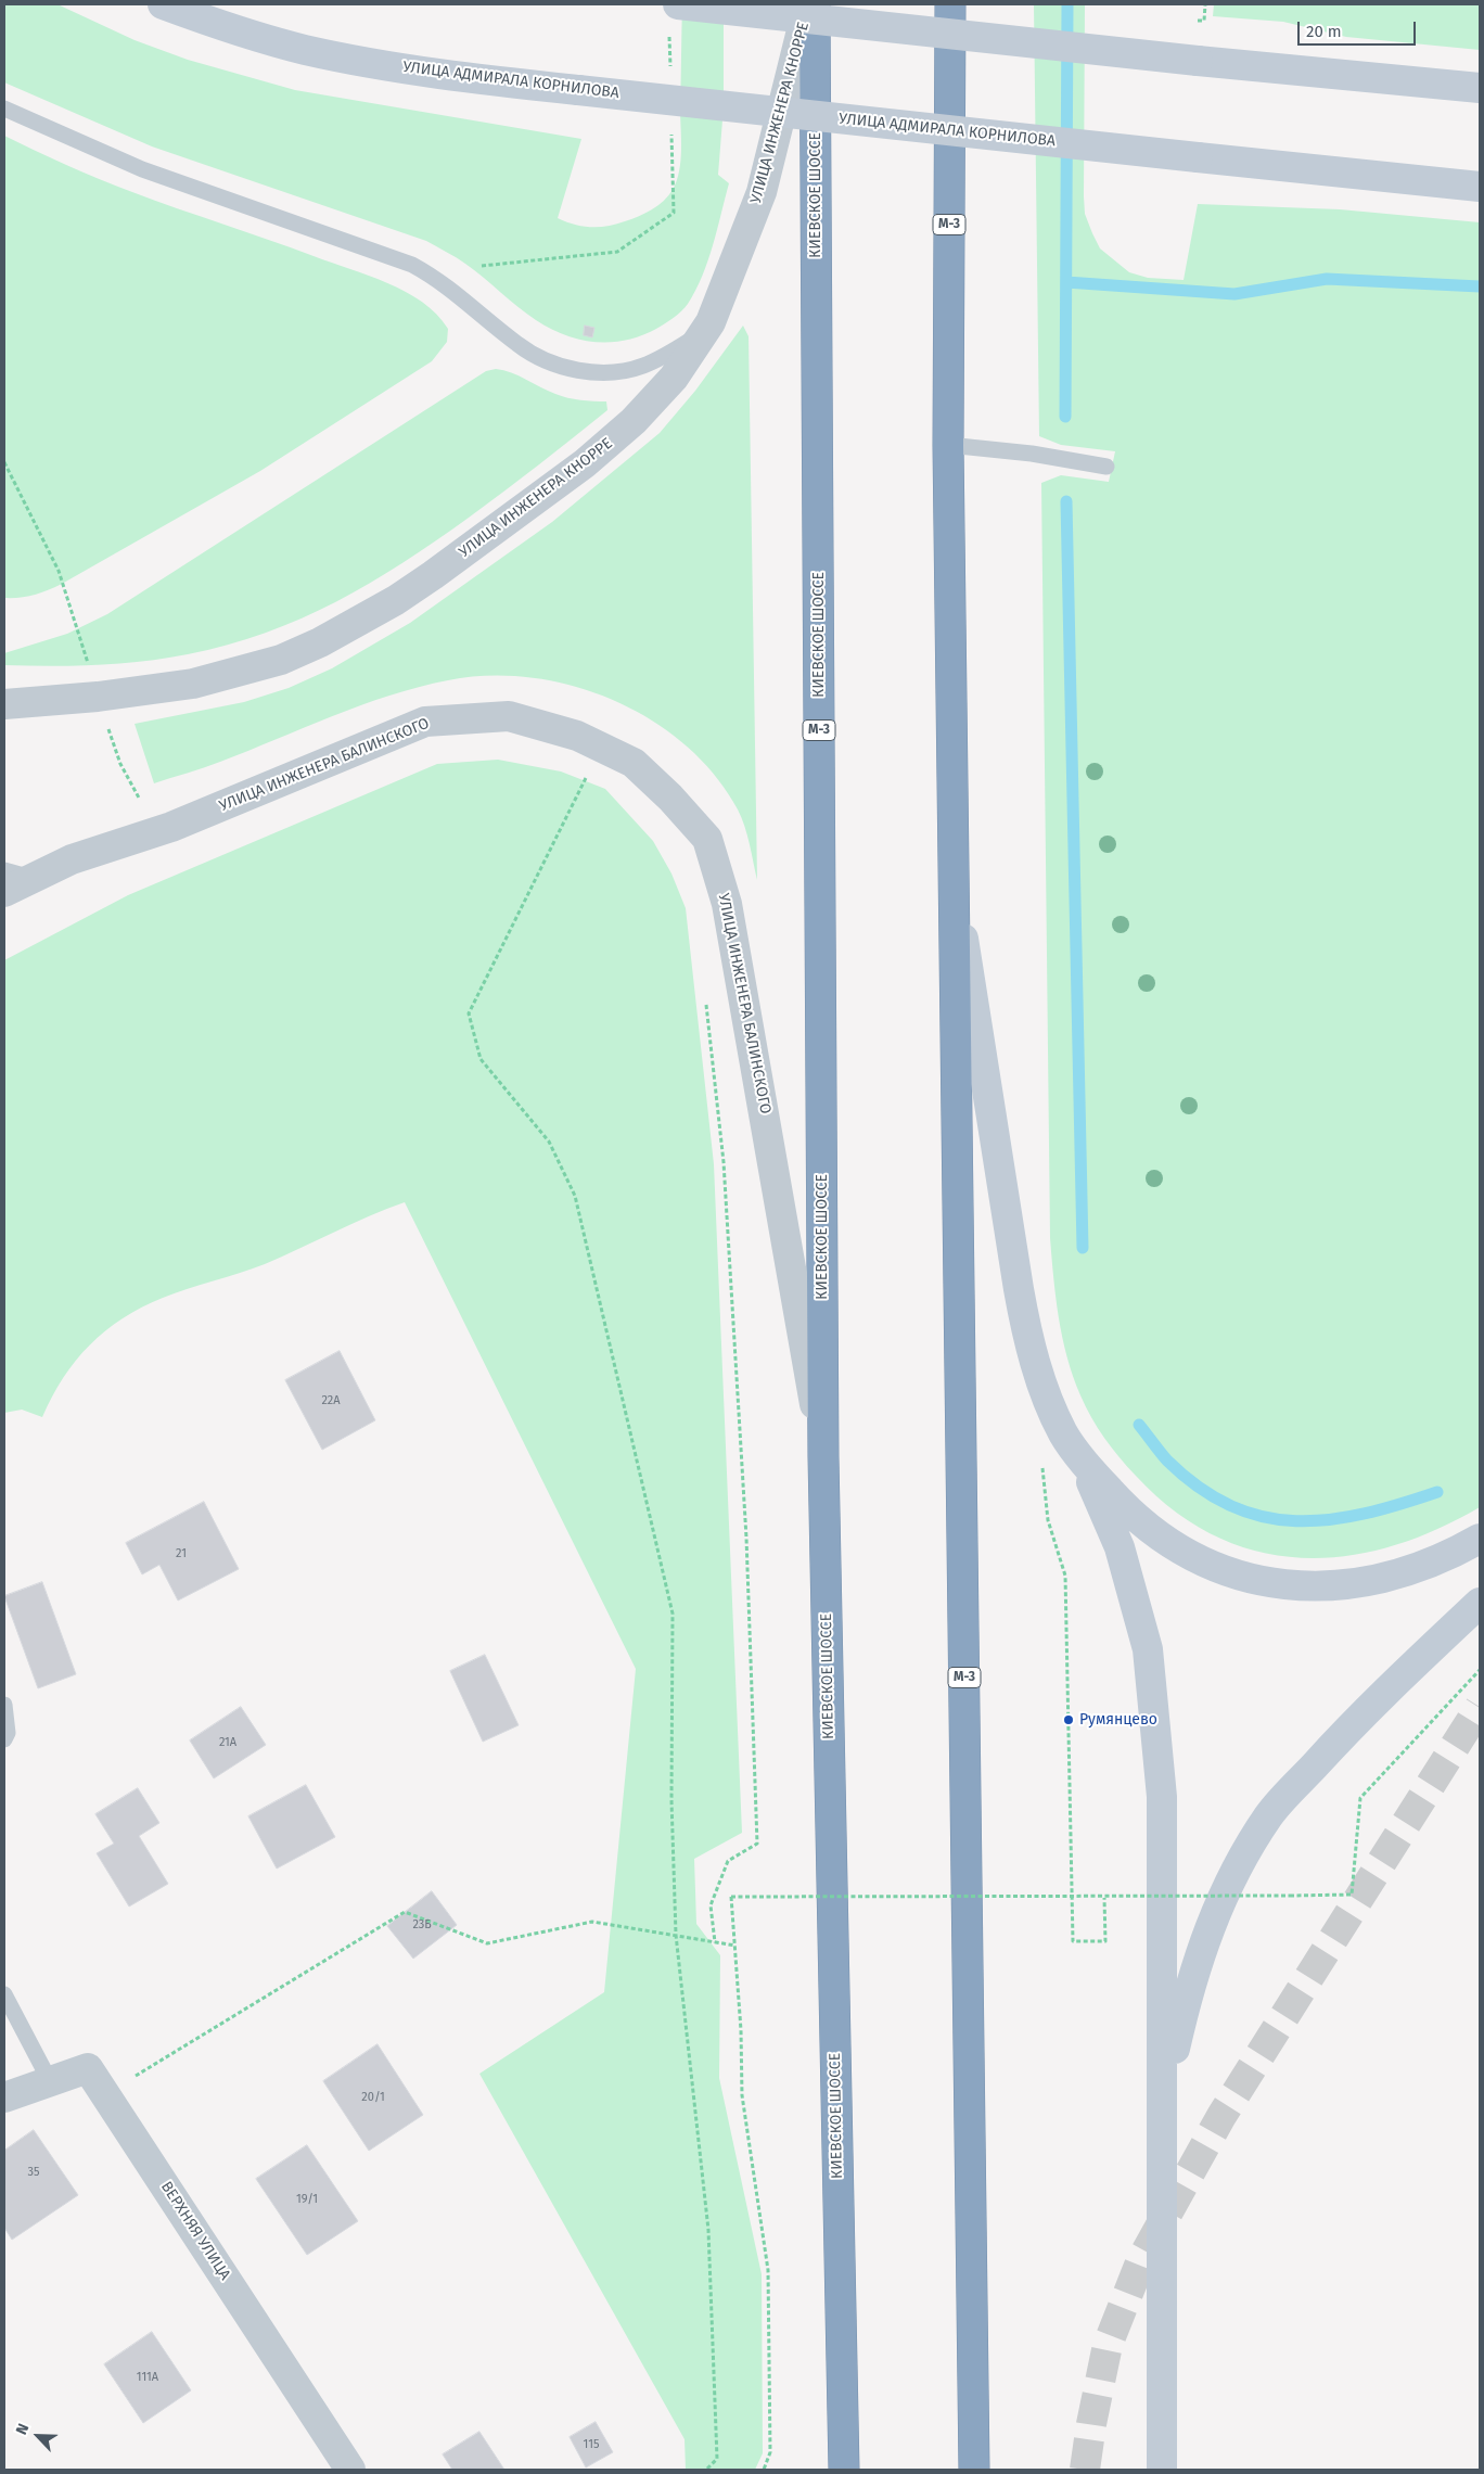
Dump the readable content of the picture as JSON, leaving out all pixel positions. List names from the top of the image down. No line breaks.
{"streets":{"highway":["КИЕВСКОЕ ШОССЕ","М-3"],"main road":["УЛИЦА АДМИРАЛА КОРНИЛОВА"],"street":["УЛИЦА ИНЖЕНЕРА КНОРРЕ","УЛИЦА ИНЖЕНЕРА БАЛИНСКОГО","ВЕРХНЯЯ УЛИЦА"]},"crossings":[["КИЕВСКОЕ ШОССЕ","УЛИЦА ИНЖЕНЕРА БАЛИНСКОГО"]],"places":["Румянцево"],"house_numbers":["22А","21","21А","23Б","20/1","35","19/1","111А","115"],"scale_bar":"20 m","north":"top left"}
